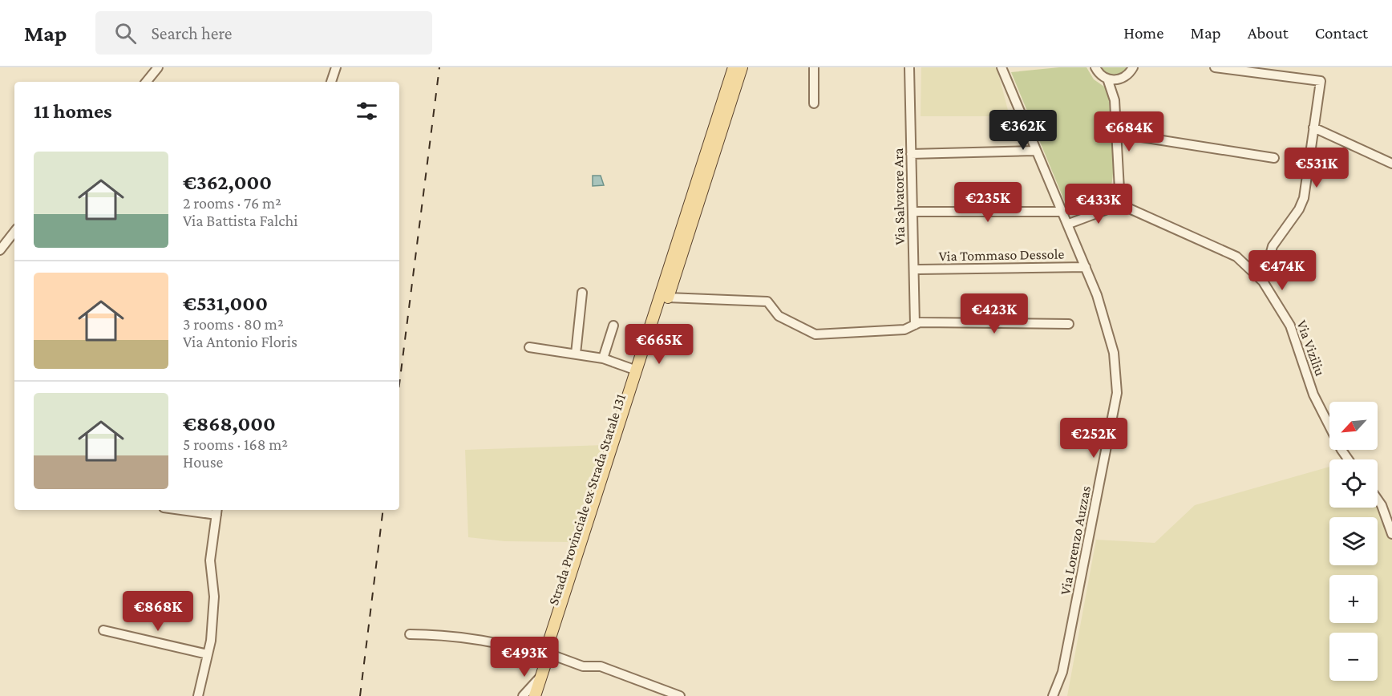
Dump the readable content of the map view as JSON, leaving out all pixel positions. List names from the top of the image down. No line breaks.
{"streets":{"main road":["Strada Provinciale ex Strada Statale 131"],"street":["Via Salvatore Ara","Via Tommaso Dessole","Via Viziliu","Via Lorenzo Auzzas"]},"crossings":[["Via Salvatore Ara","Via Tommaso Dessole"],["Via Tommaso Dessole","Via Lorenzo Auzzas"]],"north":"bottom left","page":{"header":"Map","search":"Search here","nav":["Home","Map","About","Contact"],"heading":"11 homes","price":["€362K","€684K","€531K","€235K","€433K","€474K","€423K","€665K","€252K","€868K","€493K"],"list":[{"name":"€362,000","note":"2 rooms · 76 m² · Via Battista Falchi"},{"name":"€531,000","note":"3 rooms · 80 m² · Via Antonio Floris"},{"name":"€868,000","note":"5 rooms · 168 m² · House"}],"map_buttons":["+","−"]}}
